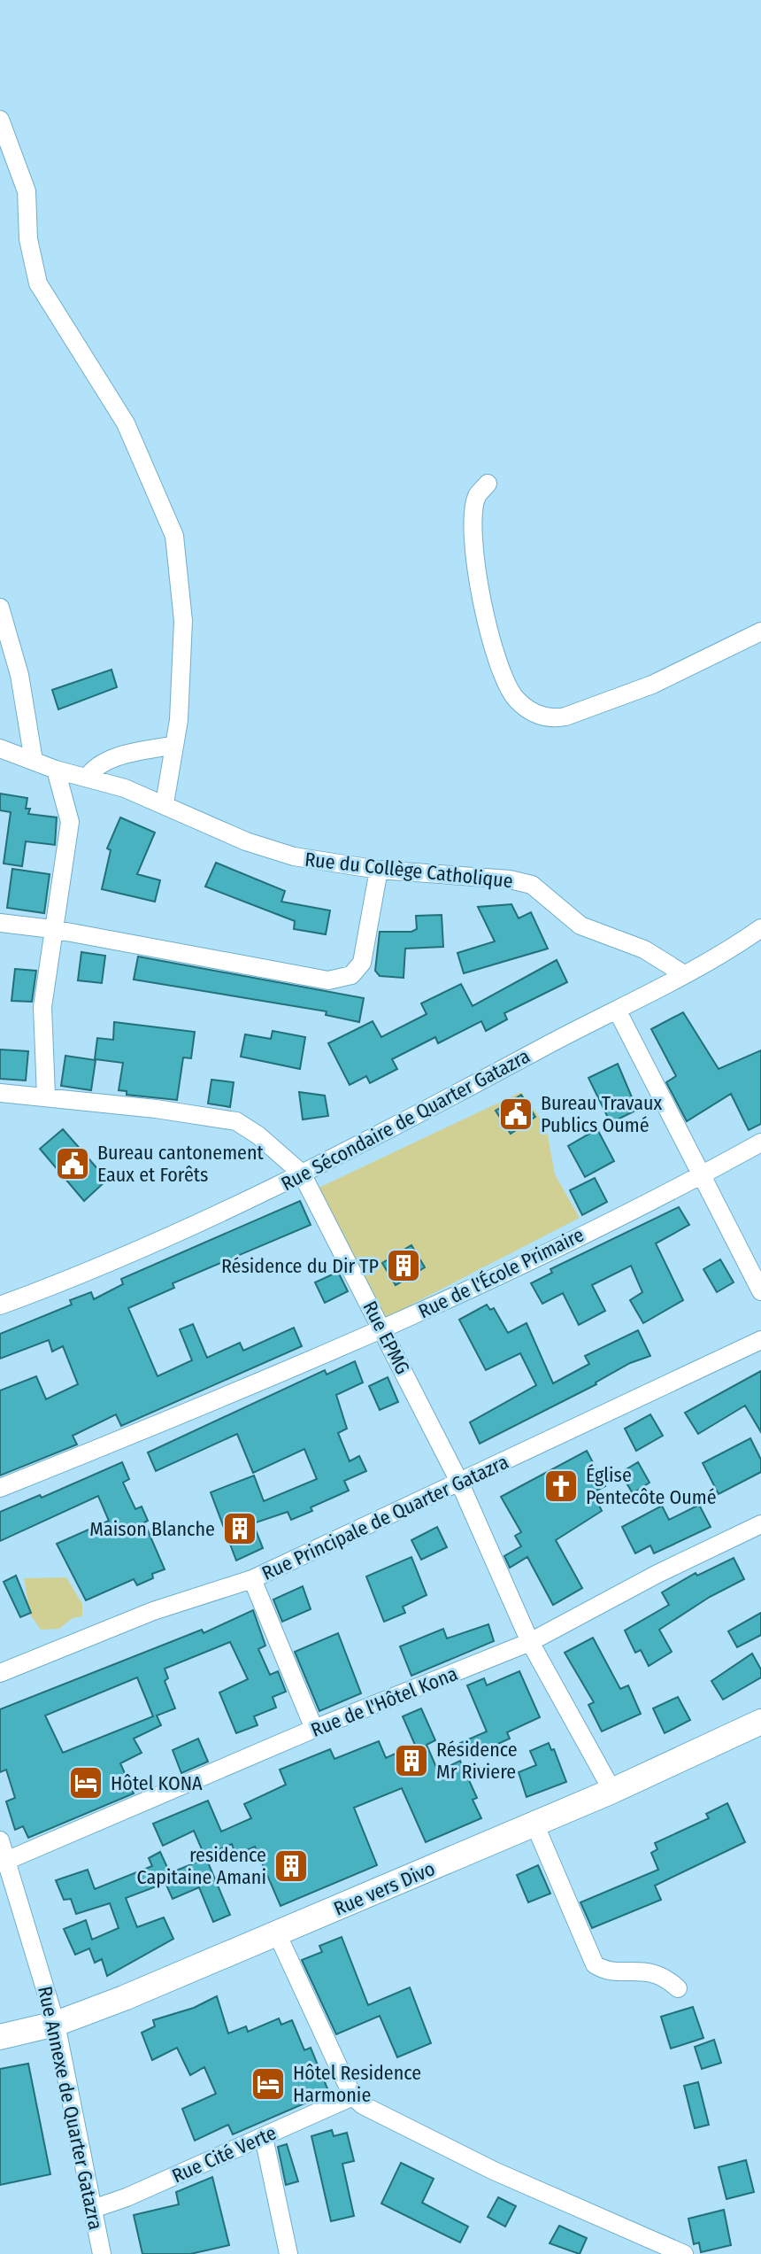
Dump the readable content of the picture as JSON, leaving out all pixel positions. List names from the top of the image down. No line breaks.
{"streets":{"main road":["Rue vers Divo"],"street":["Rue du Collège Catholique","Rue Sécondaire de Quarter Gatazra","Rue de l'École Primaire","Rue EPMG","Rue Principale de Quarter Gatazra","Rue de l'Hôtel Kona","Rue Annexe de Quarter Gatazra","Rue Cité Verte"]},"crossings":[["Rue du Collège Catholique","Rue Sécondaire de Quarter Gatazra"],["Rue Sécondaire de Quarter Gatazra","Rue EPMG"],["Rue de l'École Primaire","Rue EPMG"],["Rue EPMG","Rue Principale de Quarter Gatazra"],["Rue EPMG","Rue de l'Hôtel Kona"],["Rue EPMG","Rue vers Divo"],["Rue de l'Hôtel Kona","Rue Annexe de Quarter Gatazra"],["Rue vers Divo","Rue Annexe de Quarter Gatazra"],["Rue Annexe de Quarter Gatazra","Rue Cité Verte"]],"places":{"public building":["Bureau Travaux Publics Oumé","Bureau cantonement Eaux et Forêts"],"building":["Résidence du Dir TP","Maison Blanche","Résidence Mr Riviere","residence Capitaine Amani"],"church":["Église Pentecôte Oumé"],"hotel":["Hôtel KONA","Hôtel Residence Harmonie"]}}
